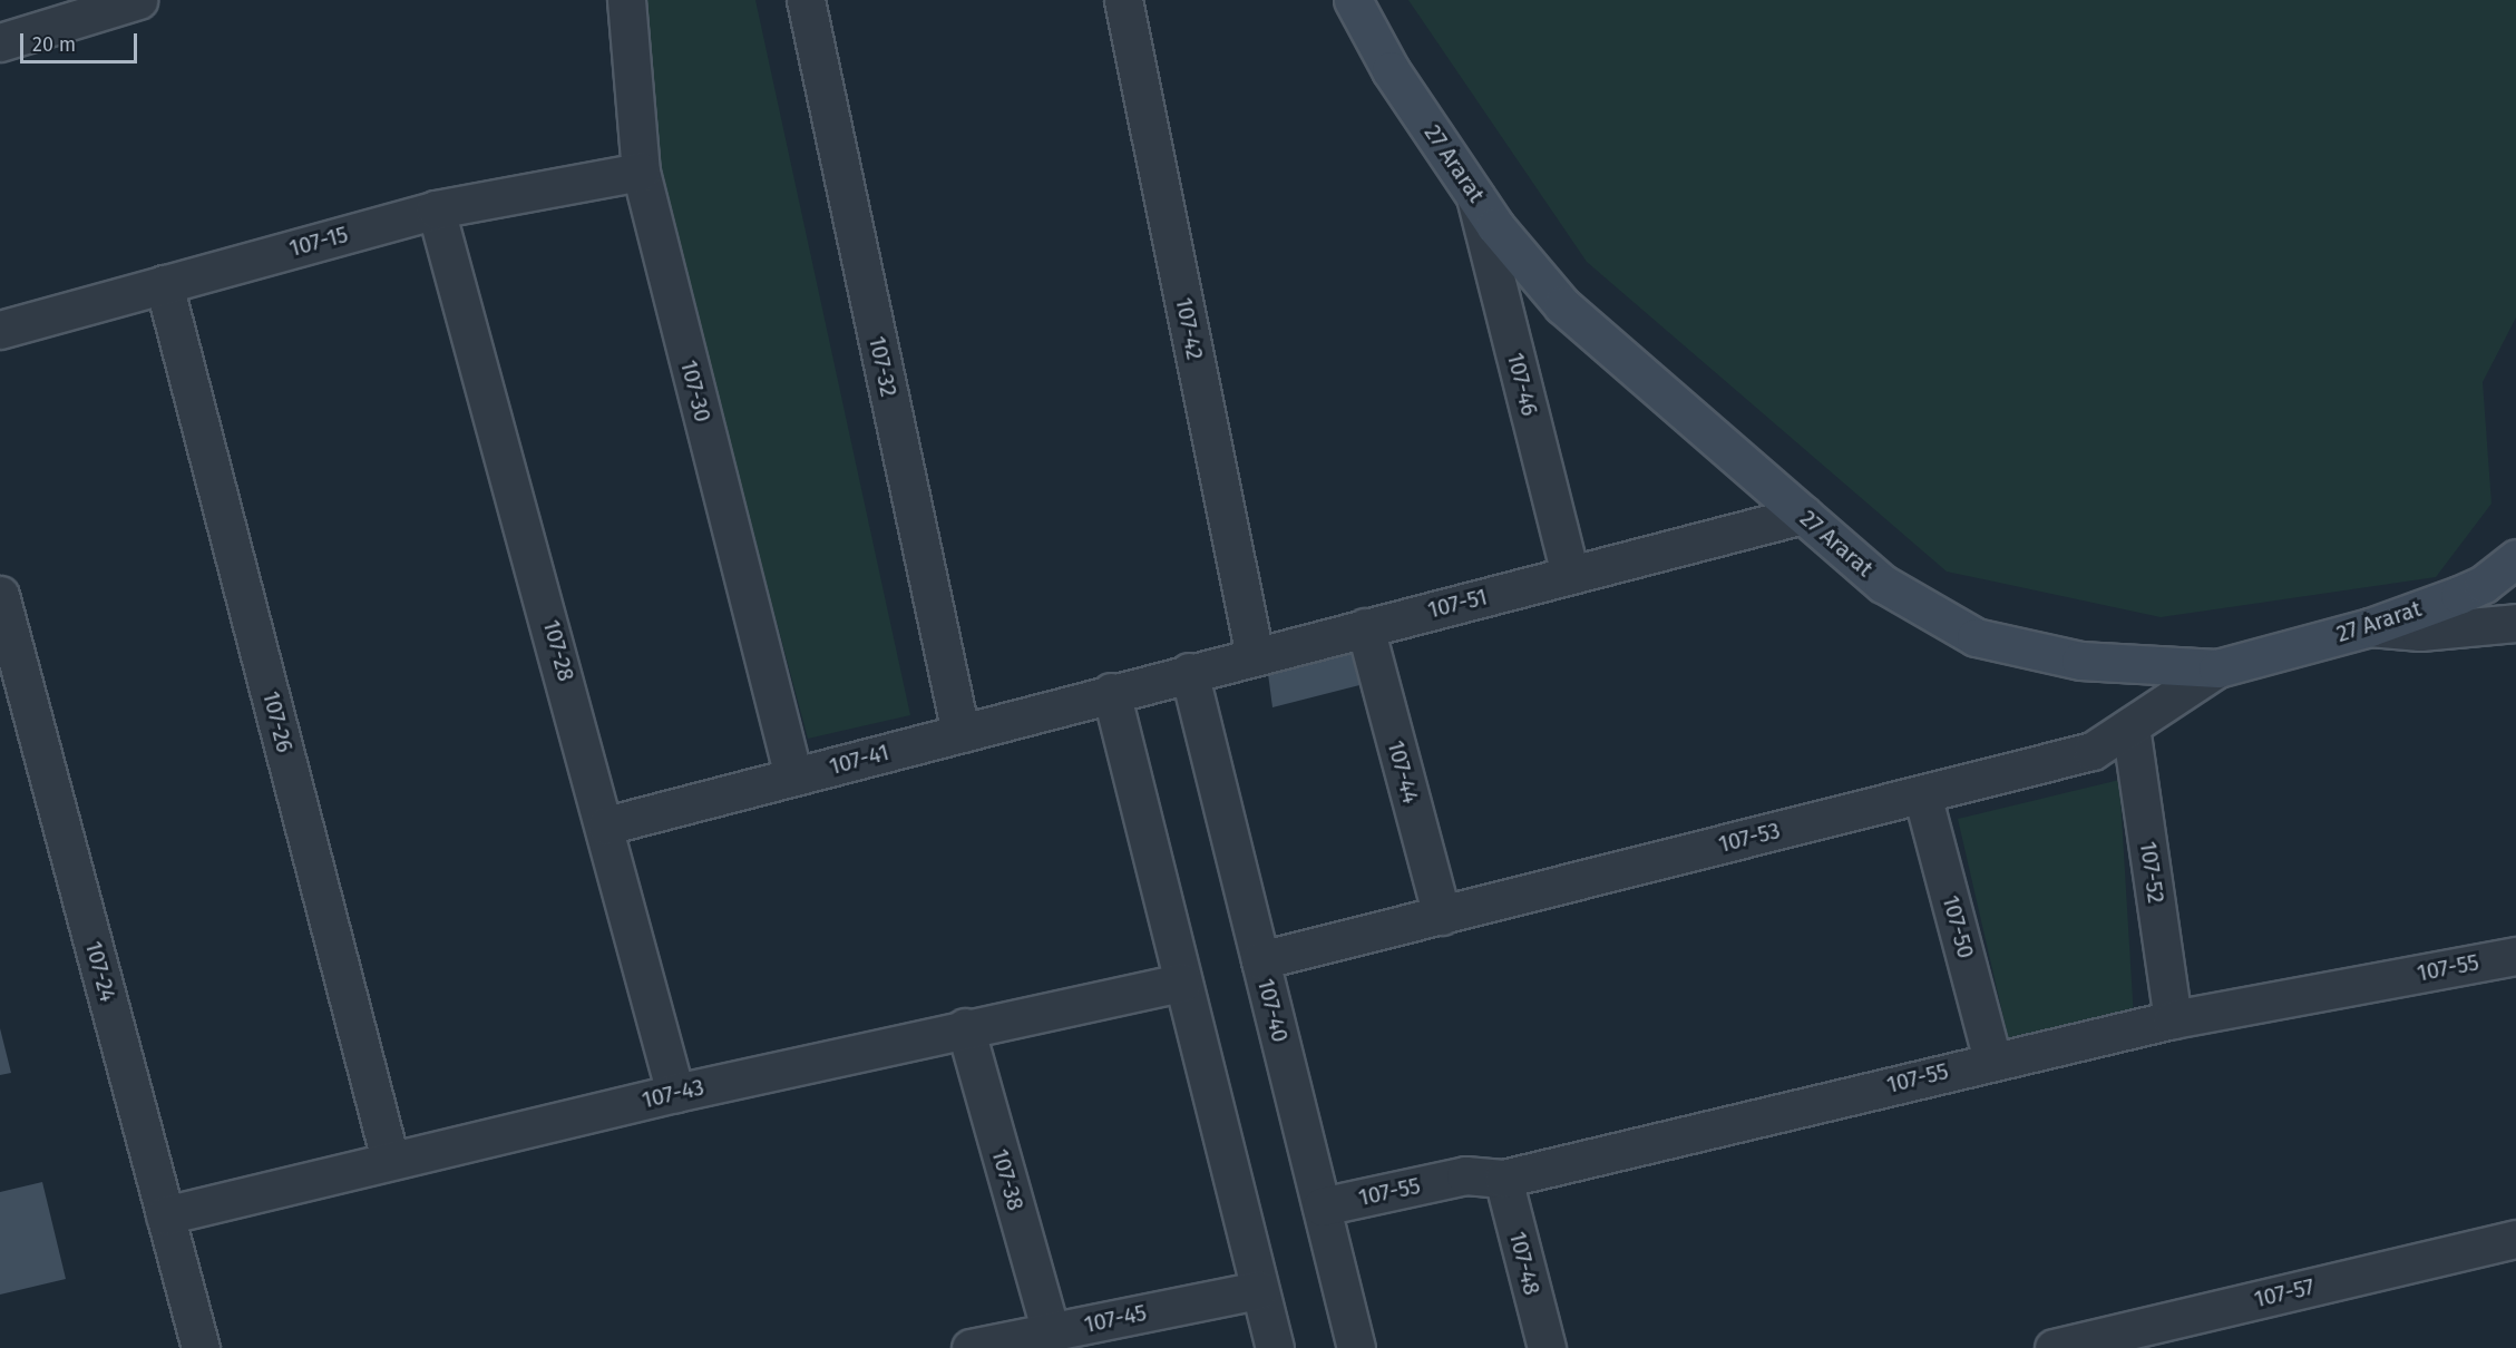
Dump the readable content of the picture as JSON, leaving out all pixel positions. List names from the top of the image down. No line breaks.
{"streets":{"street":["27 Ararat","107-15","107-42","107-32","107-46","107-30","107-51","107-28","107-26","107-41","107-44","107-53","107-52","107-50","107-55","107-24","107-40","107-43","107-38","107-48","107-57","107-45"]},"crossings":[["27 Ararat","107-46"],["27 Ararat","107-51"],["27 Ararat","107-53"],["107-15","107-30"],["107-15","107-28"],["107-15","107-26"],["107-42","107-51"],["107-32","107-41"],["107-46","107-51"],["107-30","107-41"],["107-51","107-41"],["107-51","107-44"],["107-51","107-40"],["107-28","107-41"],["107-28","107-43"],["107-26","107-43"],["107-44","107-53"],["107-53","107-52"],["107-53","107-50"],["107-53","107-40"],["107-52","107-55"],["107-50","107-55"],["107-55","107-40"],["107-55","107-48"],["107-24","107-43"],["107-43","107-38"],["107-38","107-45"]],"scale_bar":"20 m"}
